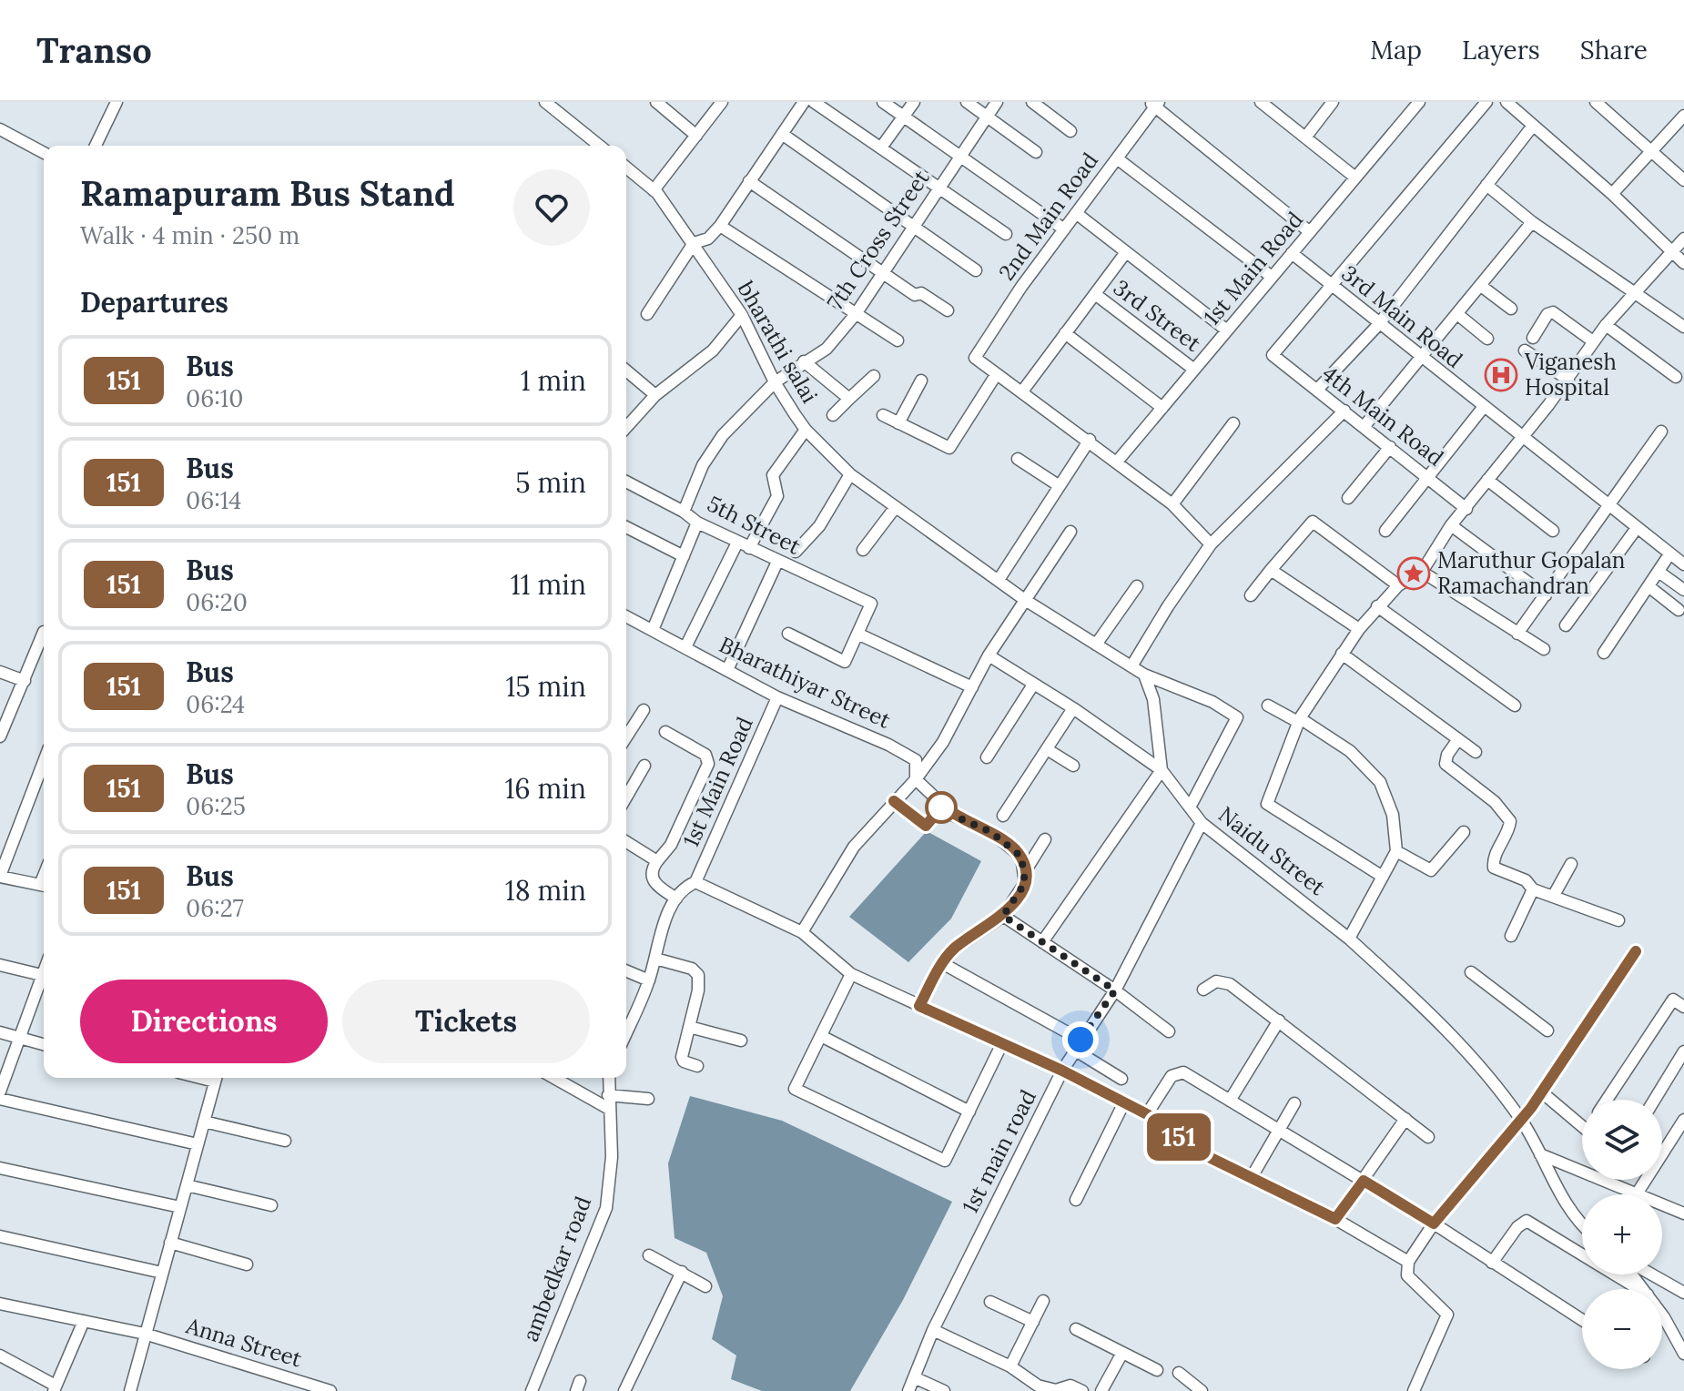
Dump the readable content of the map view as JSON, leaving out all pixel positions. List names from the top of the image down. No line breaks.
{"streets":{"street":["2nd Main Road","7th Cross Street","1st Main Road","3rd Street","3rd Main Road","bharathi salai","4th Main Road","5th Street","Bharathiyar Street","Naidu Street","1st main road","ambedkar road","Anna Street"]},"crossings":[["7th Cross Street","bharathi salai"],["7th Cross Street","5th Street"],["1st Main Road","3rd Street"],["1st Main Road","3rd Main Road"],["1st Main Road","Bharathiyar Street"],["3rd Main Road","4th Main Road"],["Naidu Street","1st main road"]],"places":{"hospital":["Viganesh Hospital"],"place":["Maruthur Gopalan Ramachandran"]},"lines":["bus line 151"],"page":{"header":"Transo","nav":["Map","Layers","Share"],"on_map":"151","heading":[["Ramapuram Bus Stand","Walk · 4 min · 250 m"],"Departures"],"list":[{"mark":"151","name":"Bus","note":"06:10","value":"1 min"},{"mark":"151","name":"Bus","note":"06:14","value":"5 min"},{"mark":"151","name":"Bus","note":"06:20","value":"11 min"},{"mark":"151","name":"Bus","note":"06:24","value":"15 min"},{"mark":"151","name":"Bus","note":"06:25","value":"16 min"},{"mark":"151","name":"Bus","note":"06:27","value":"18 min"}],"buttons":["Directions","Tickets"],"map_buttons":["+","−"]}}
